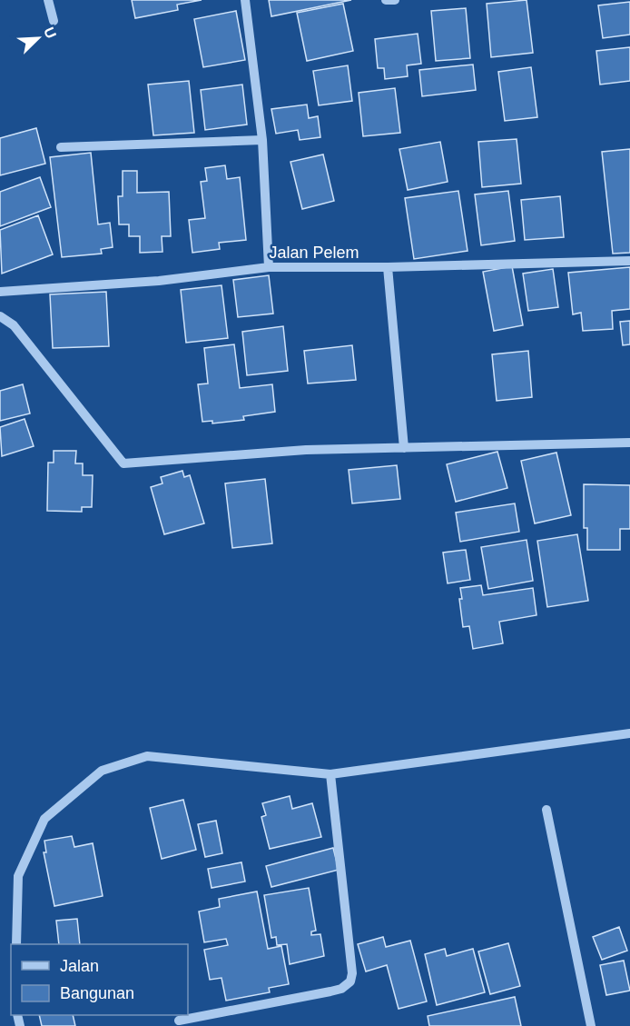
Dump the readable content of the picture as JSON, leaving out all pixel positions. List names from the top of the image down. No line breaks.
{"streets":{"street":["Jalan Pelem"]},"legend":["Jalan","Bangunan"],"north":"top right"}
